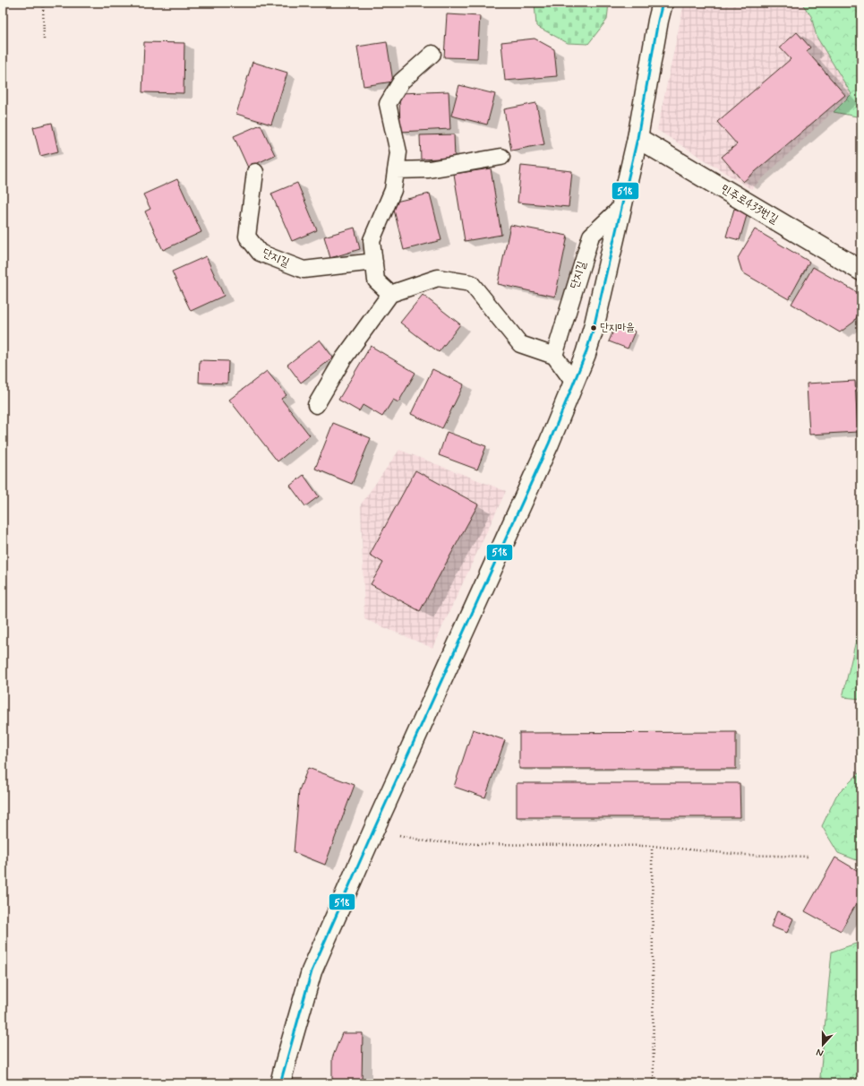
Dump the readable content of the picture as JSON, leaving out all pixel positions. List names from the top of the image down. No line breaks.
{"streets":{"main road":["민주로433번길"],"lane":["단지길"]},"places":["단지마을"],"lines":["transit line 518"],"north":"bottom"}
